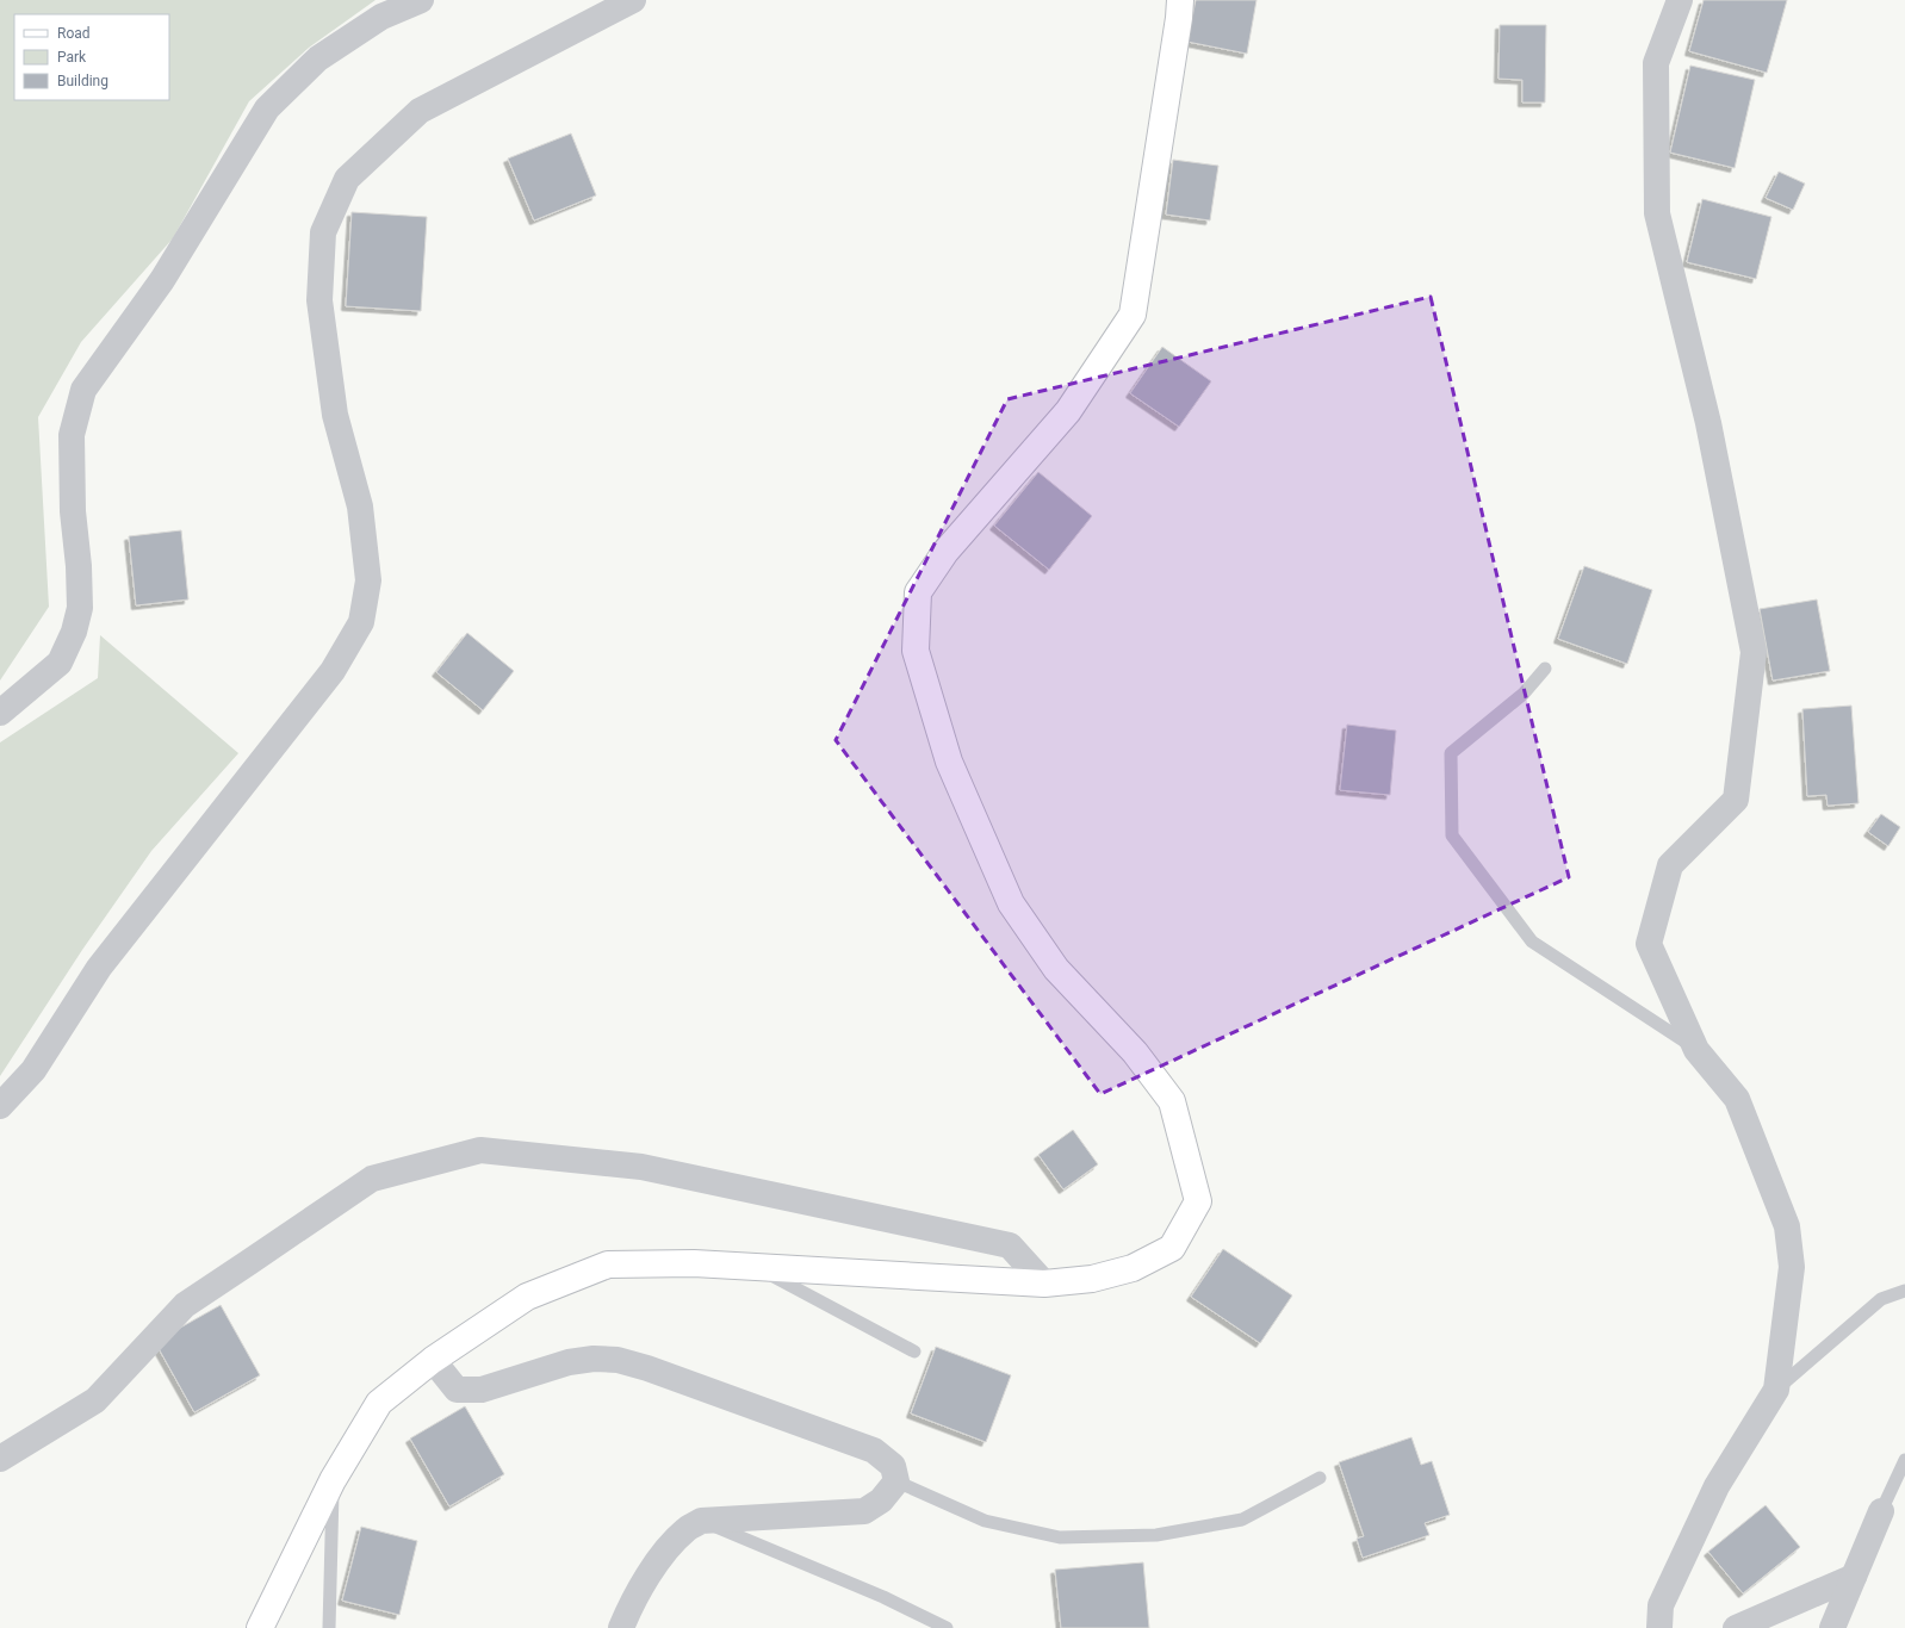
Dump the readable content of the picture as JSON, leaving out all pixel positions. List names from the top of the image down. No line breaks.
{"legend":["Road","Park","Building"]}
